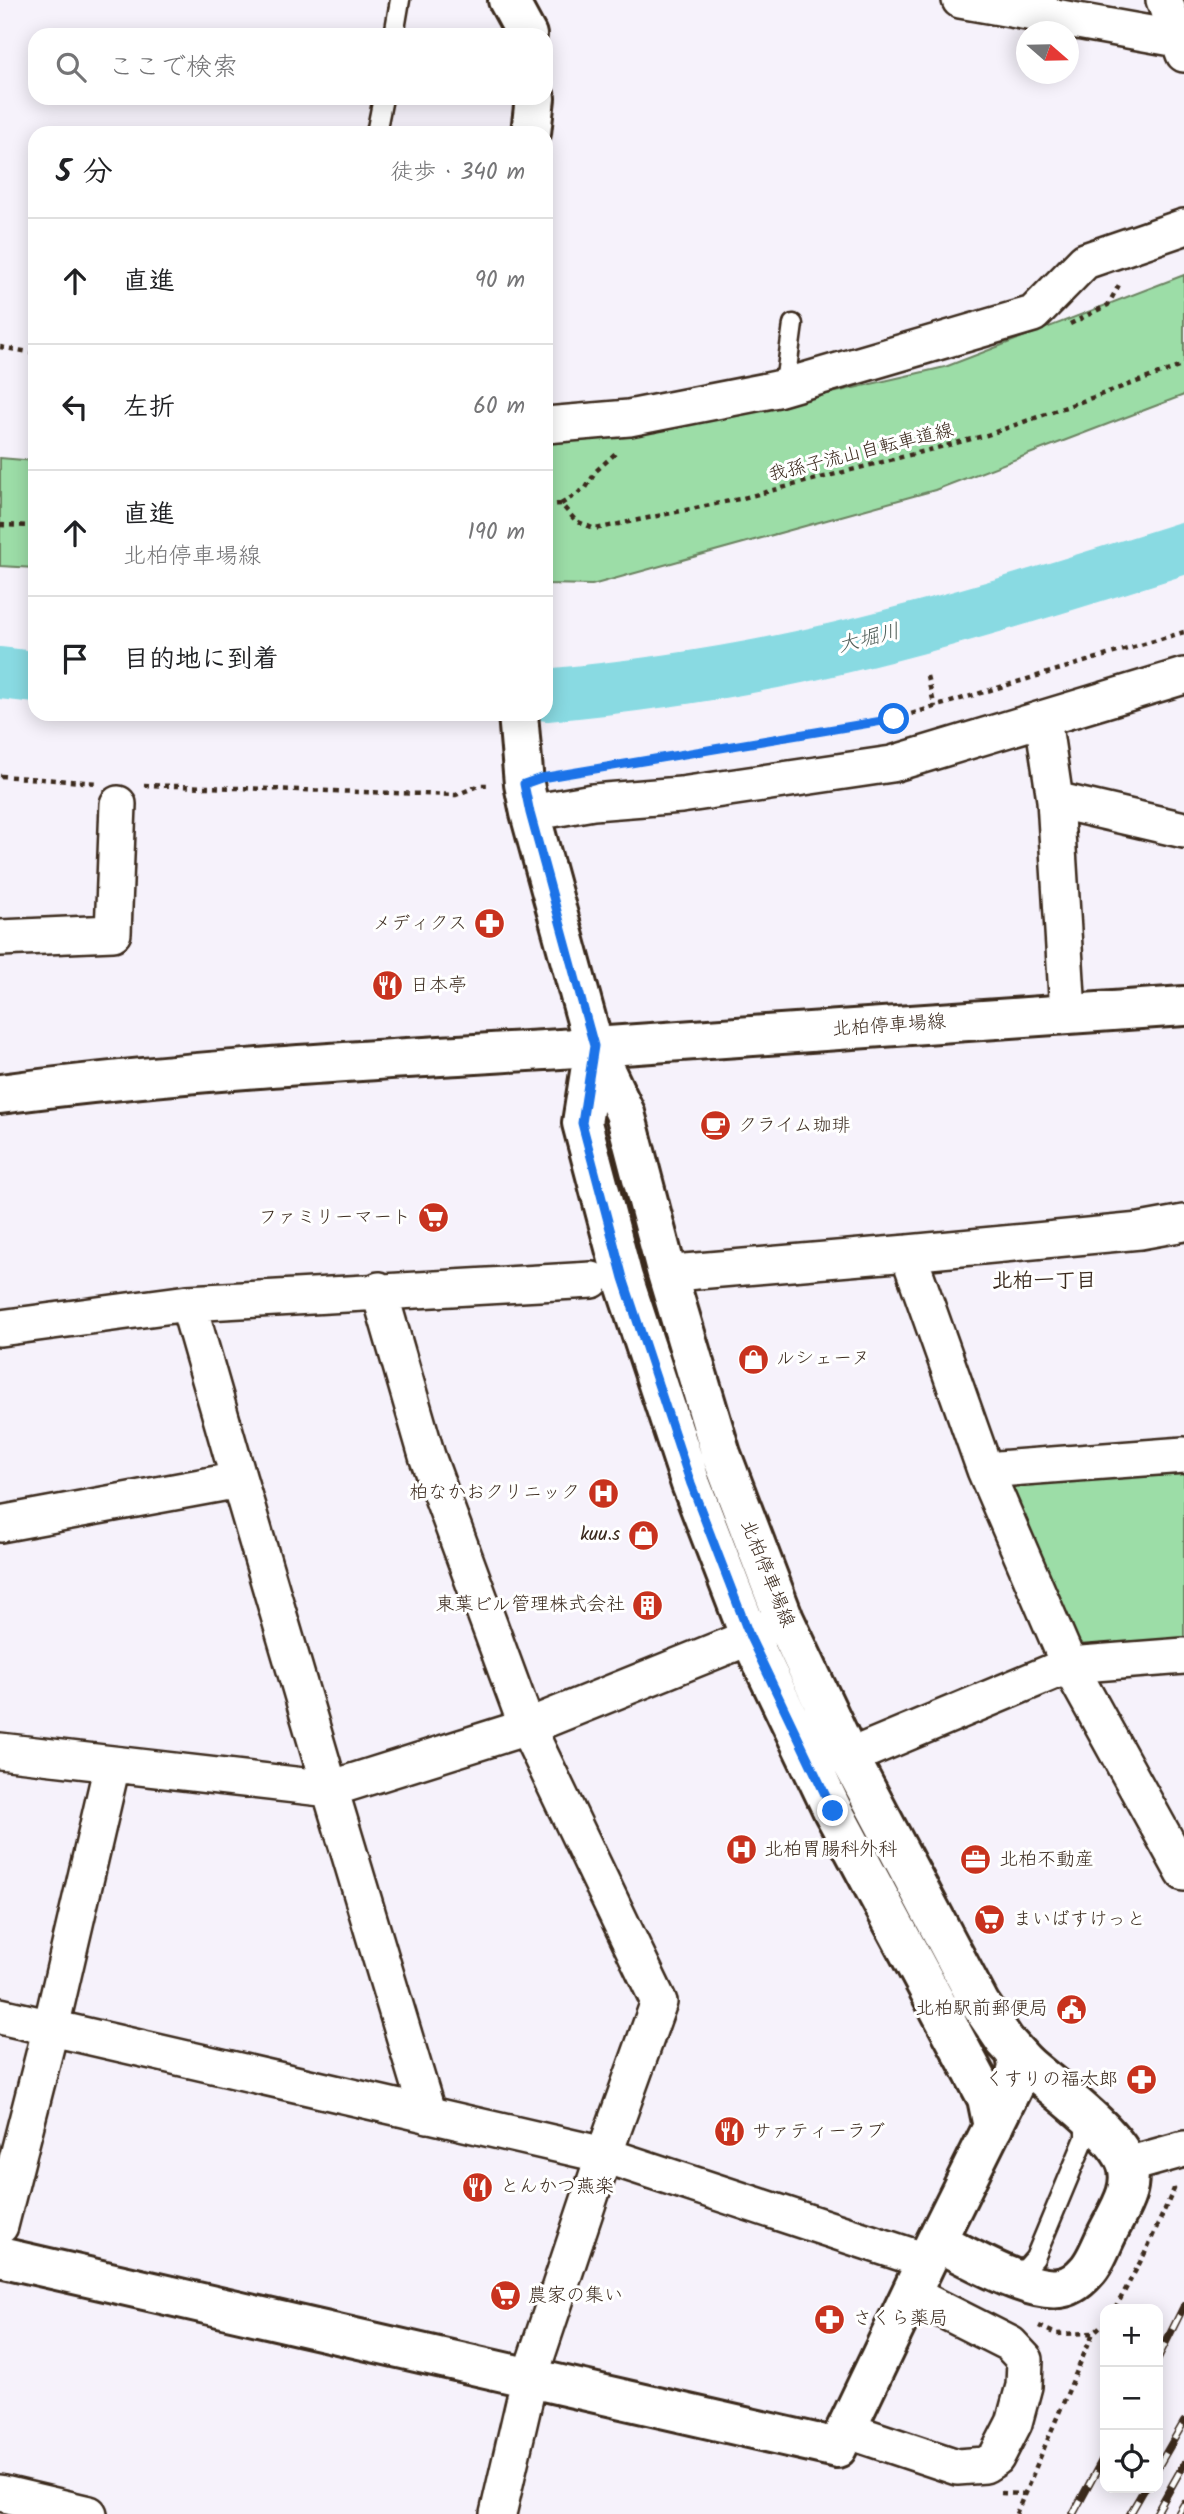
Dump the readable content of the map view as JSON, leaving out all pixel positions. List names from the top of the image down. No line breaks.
{"streets":{"main road":["北柏停車場線"],"path":["我孫子流山自転車道線"]},"districts":["北柏一丁目"],"water":["大堀川"],"places":{"pharmacy":["メディクス","くすりの福太郎","さくら薬局"],"restaurant":["日本亭","サァティーラブ","とんかつ燕楽"],"cafe":["クライム珈琲"],"supermarket":["ファミリーマート","まいばすけっと","農家の集い"],"shop":["ルシェーヌ","kuu.s"],"hospital":["柏なかおクリニック","北柏胃腸科外科"],"building":["東葉ビル管理株式会社"],"office":["北柏不動産"],"public building":["北柏駅前郵便局"]},"north":"right","page":{"search":"ここで検索","heading":["5 分","徒歩 · 340 m"],"list":[["直進","90 m"],["左折","60 m"],["直進","北柏停車場線","190 m"],"目的地に到着"],"map_buttons":["+","−"]}}
